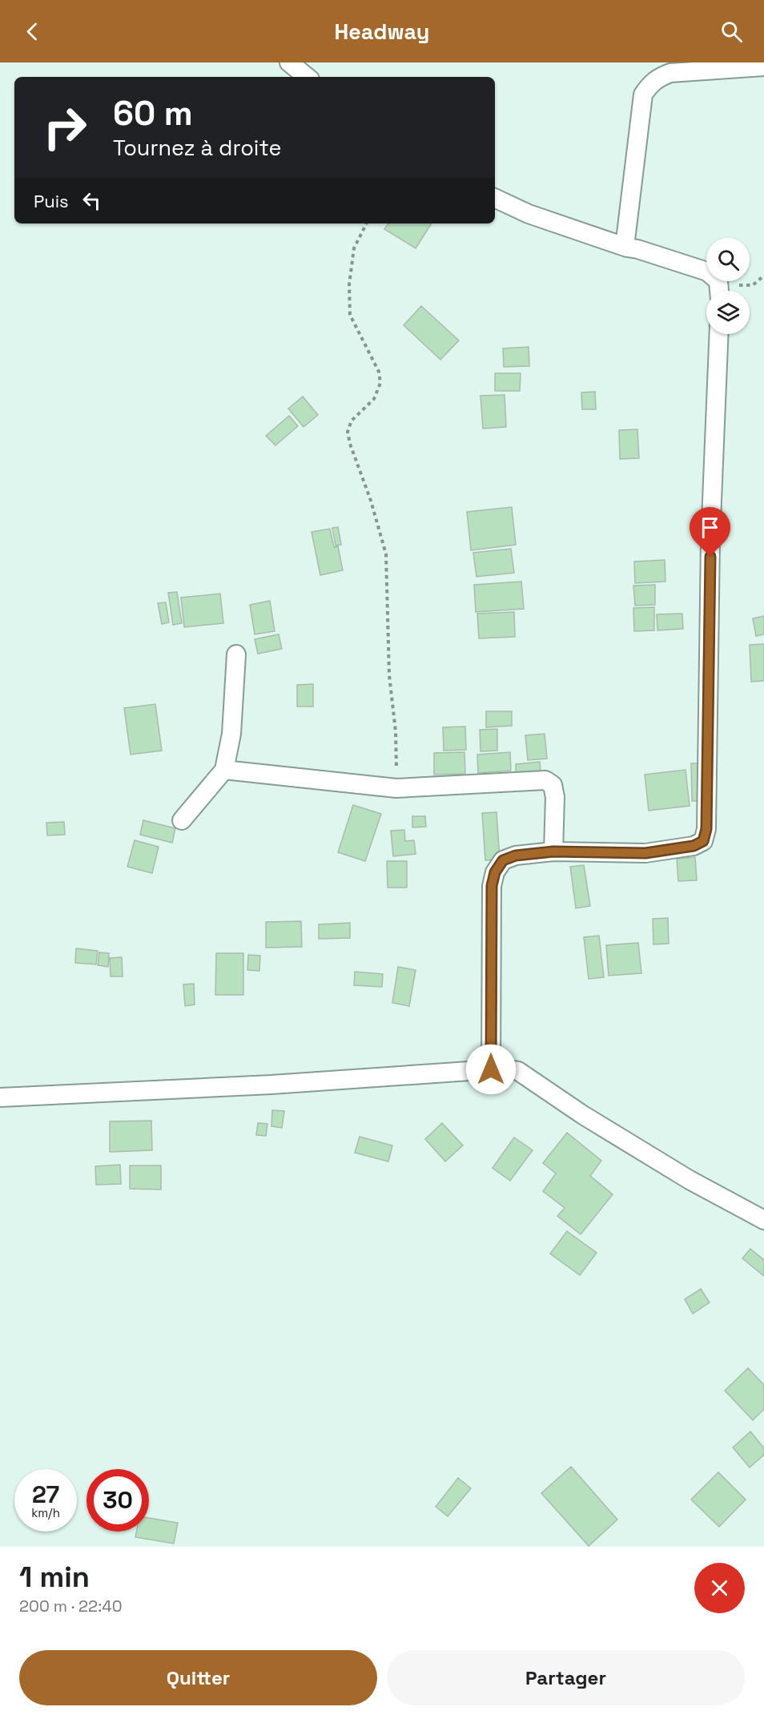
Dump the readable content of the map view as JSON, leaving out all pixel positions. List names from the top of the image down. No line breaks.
{"page":{"header":"Headway","turn":["60 m","Tournez à droite"],"then":"Puis","speed":"27 km/h","limit":"30","heading":["1 min","200 m · 22:40"],"buttons":["Quitter","Partager"]}}
